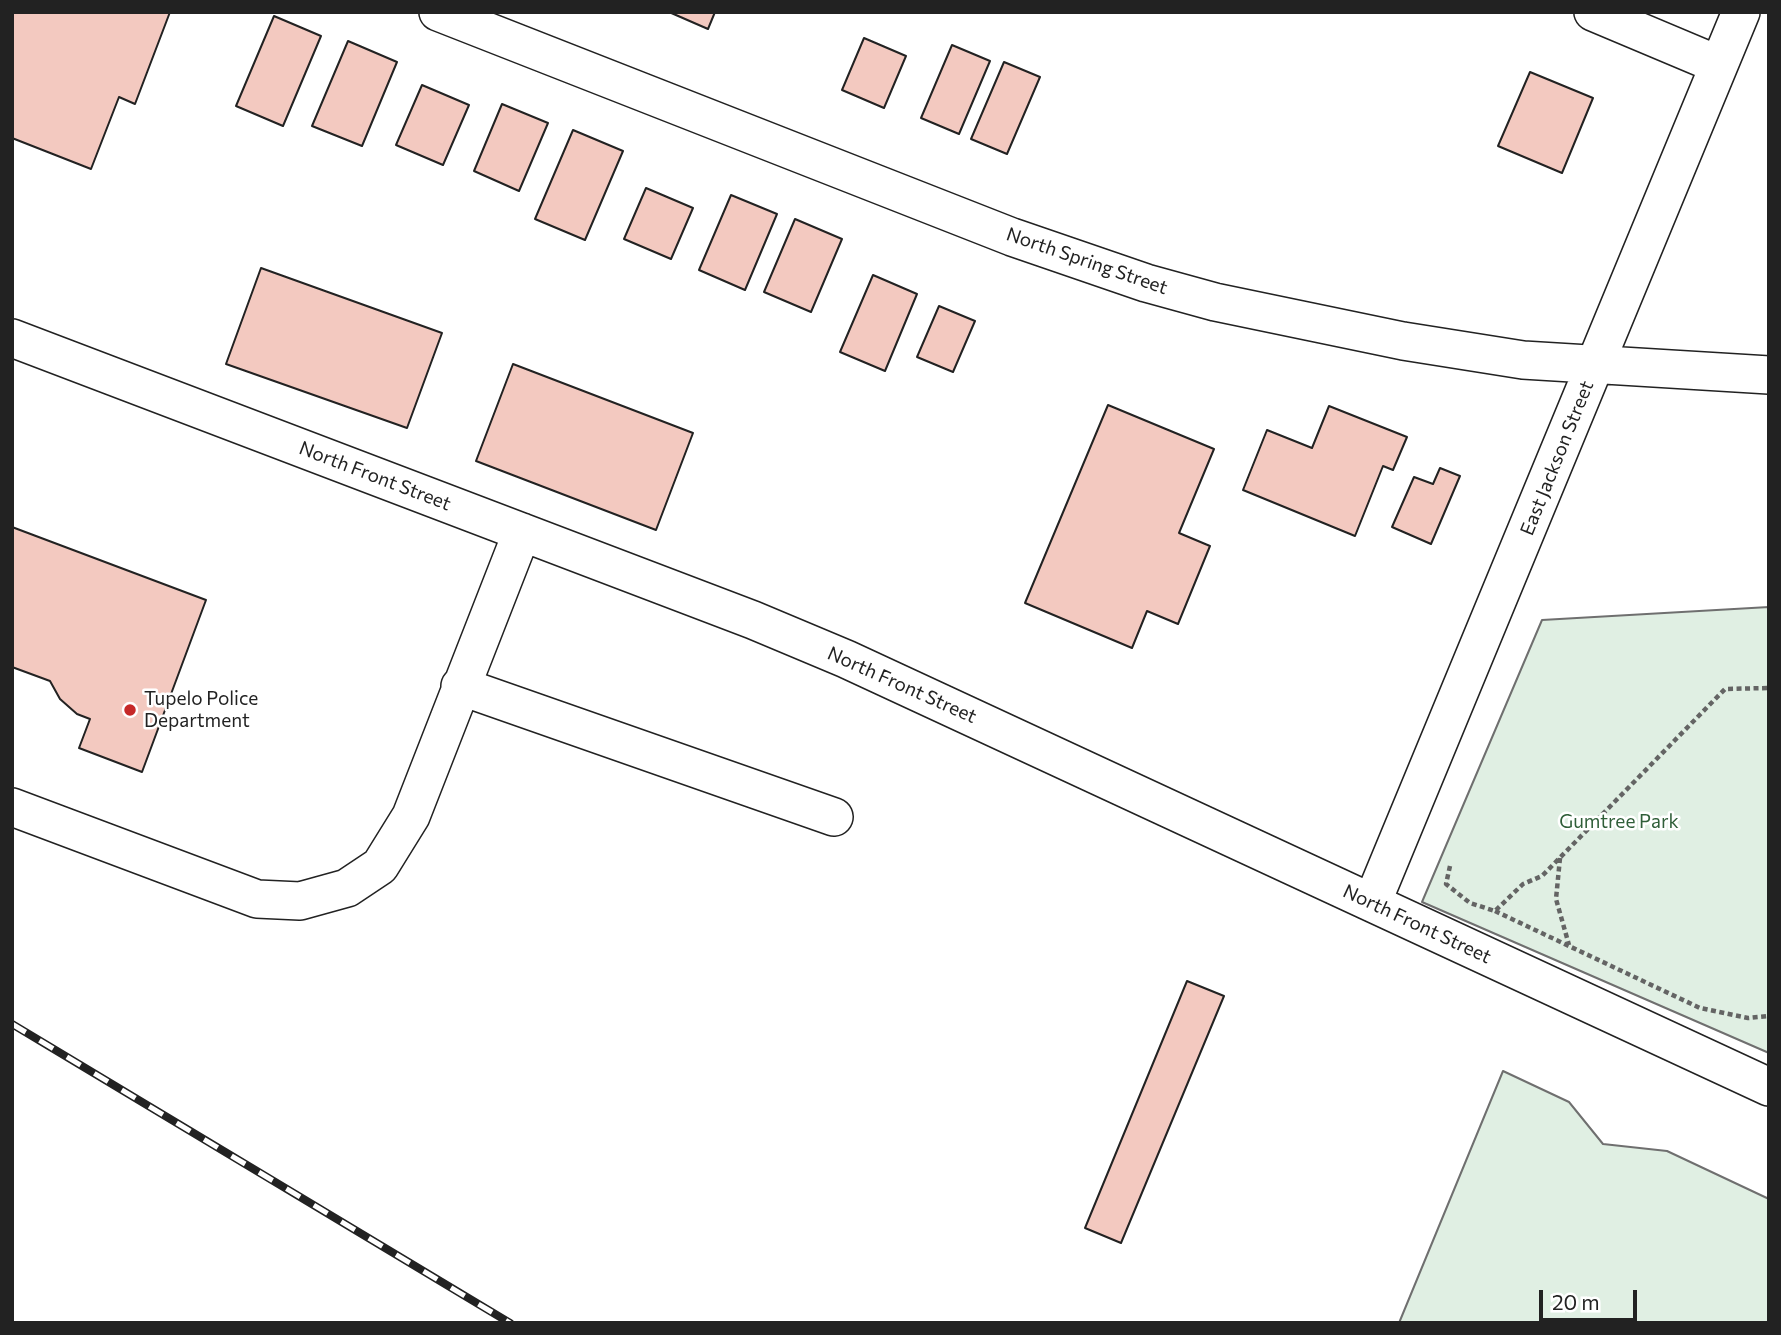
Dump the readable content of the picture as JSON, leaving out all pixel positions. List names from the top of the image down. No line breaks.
{"streets":{"street":["North Spring Street","East Jackson Street","North Front Street"]},"crossings":[["North Spring Street","East Jackson Street"],["East Jackson Street","North Front Street"]],"parks":["Gumtree Park"],"places":["Tupelo Police Department"],"scale_bar":"20 m"}
